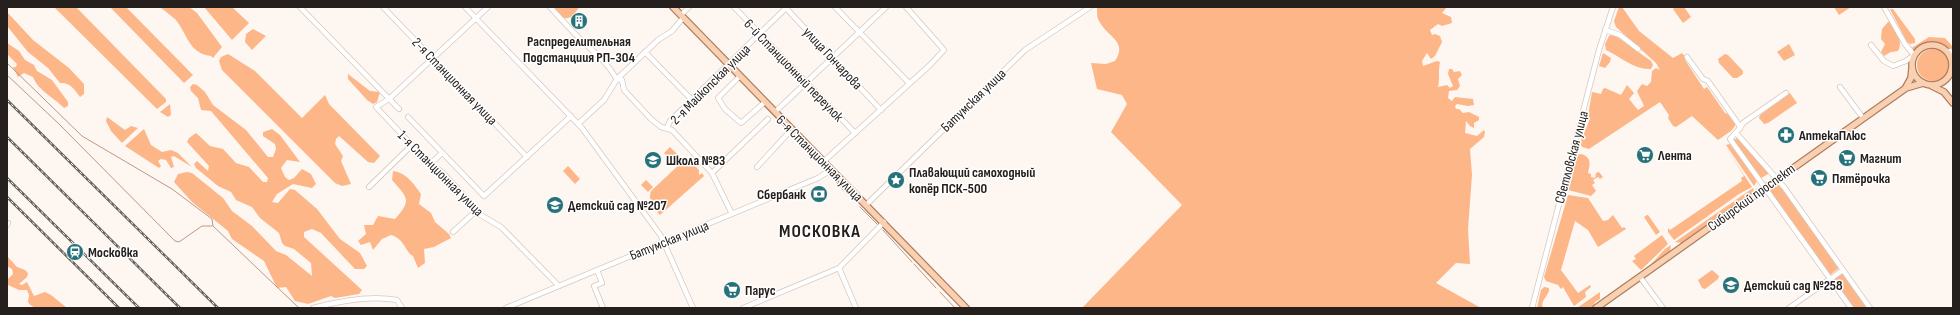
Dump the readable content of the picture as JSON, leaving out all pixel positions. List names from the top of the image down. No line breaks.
{"streets":{"main road":["6-я Станционная улица","Сибирский проспект"],"street":["улица Гончарова","6-й Станционный переулок","2-я Станционная улица","2-я Майкопская улица","Батумская улица","Светловская улица","1-я Станционная улица"]},"crossings":[["улица Гончарова","2-я Майкопская улица"],["6-й Станционный переулок","2-я Майкопская улица"],["2-я Станционная улица","1-я Станционная улица"],["2-я Майкопская улица","6-я Станционная улица"],["Батумская улица","6-я Станционная улица"],["Батумская улица","1-я Станционная улица"]],"districts":["МОСКОВКА"],"places":{"building":["Распределительная Подстанциия РП-304"],"pharmacy":["АптекаПлюс"],"supermarket":["Лента","Магнит","Пятёрочка","Парус"],"school or university":["Школа №83","Детский сад №207","Детский сад №258"],"place":["Плавающий самоходный копёр ПСК-500"],"bank":["Сбербанк"],"station":["Московка"]}}
